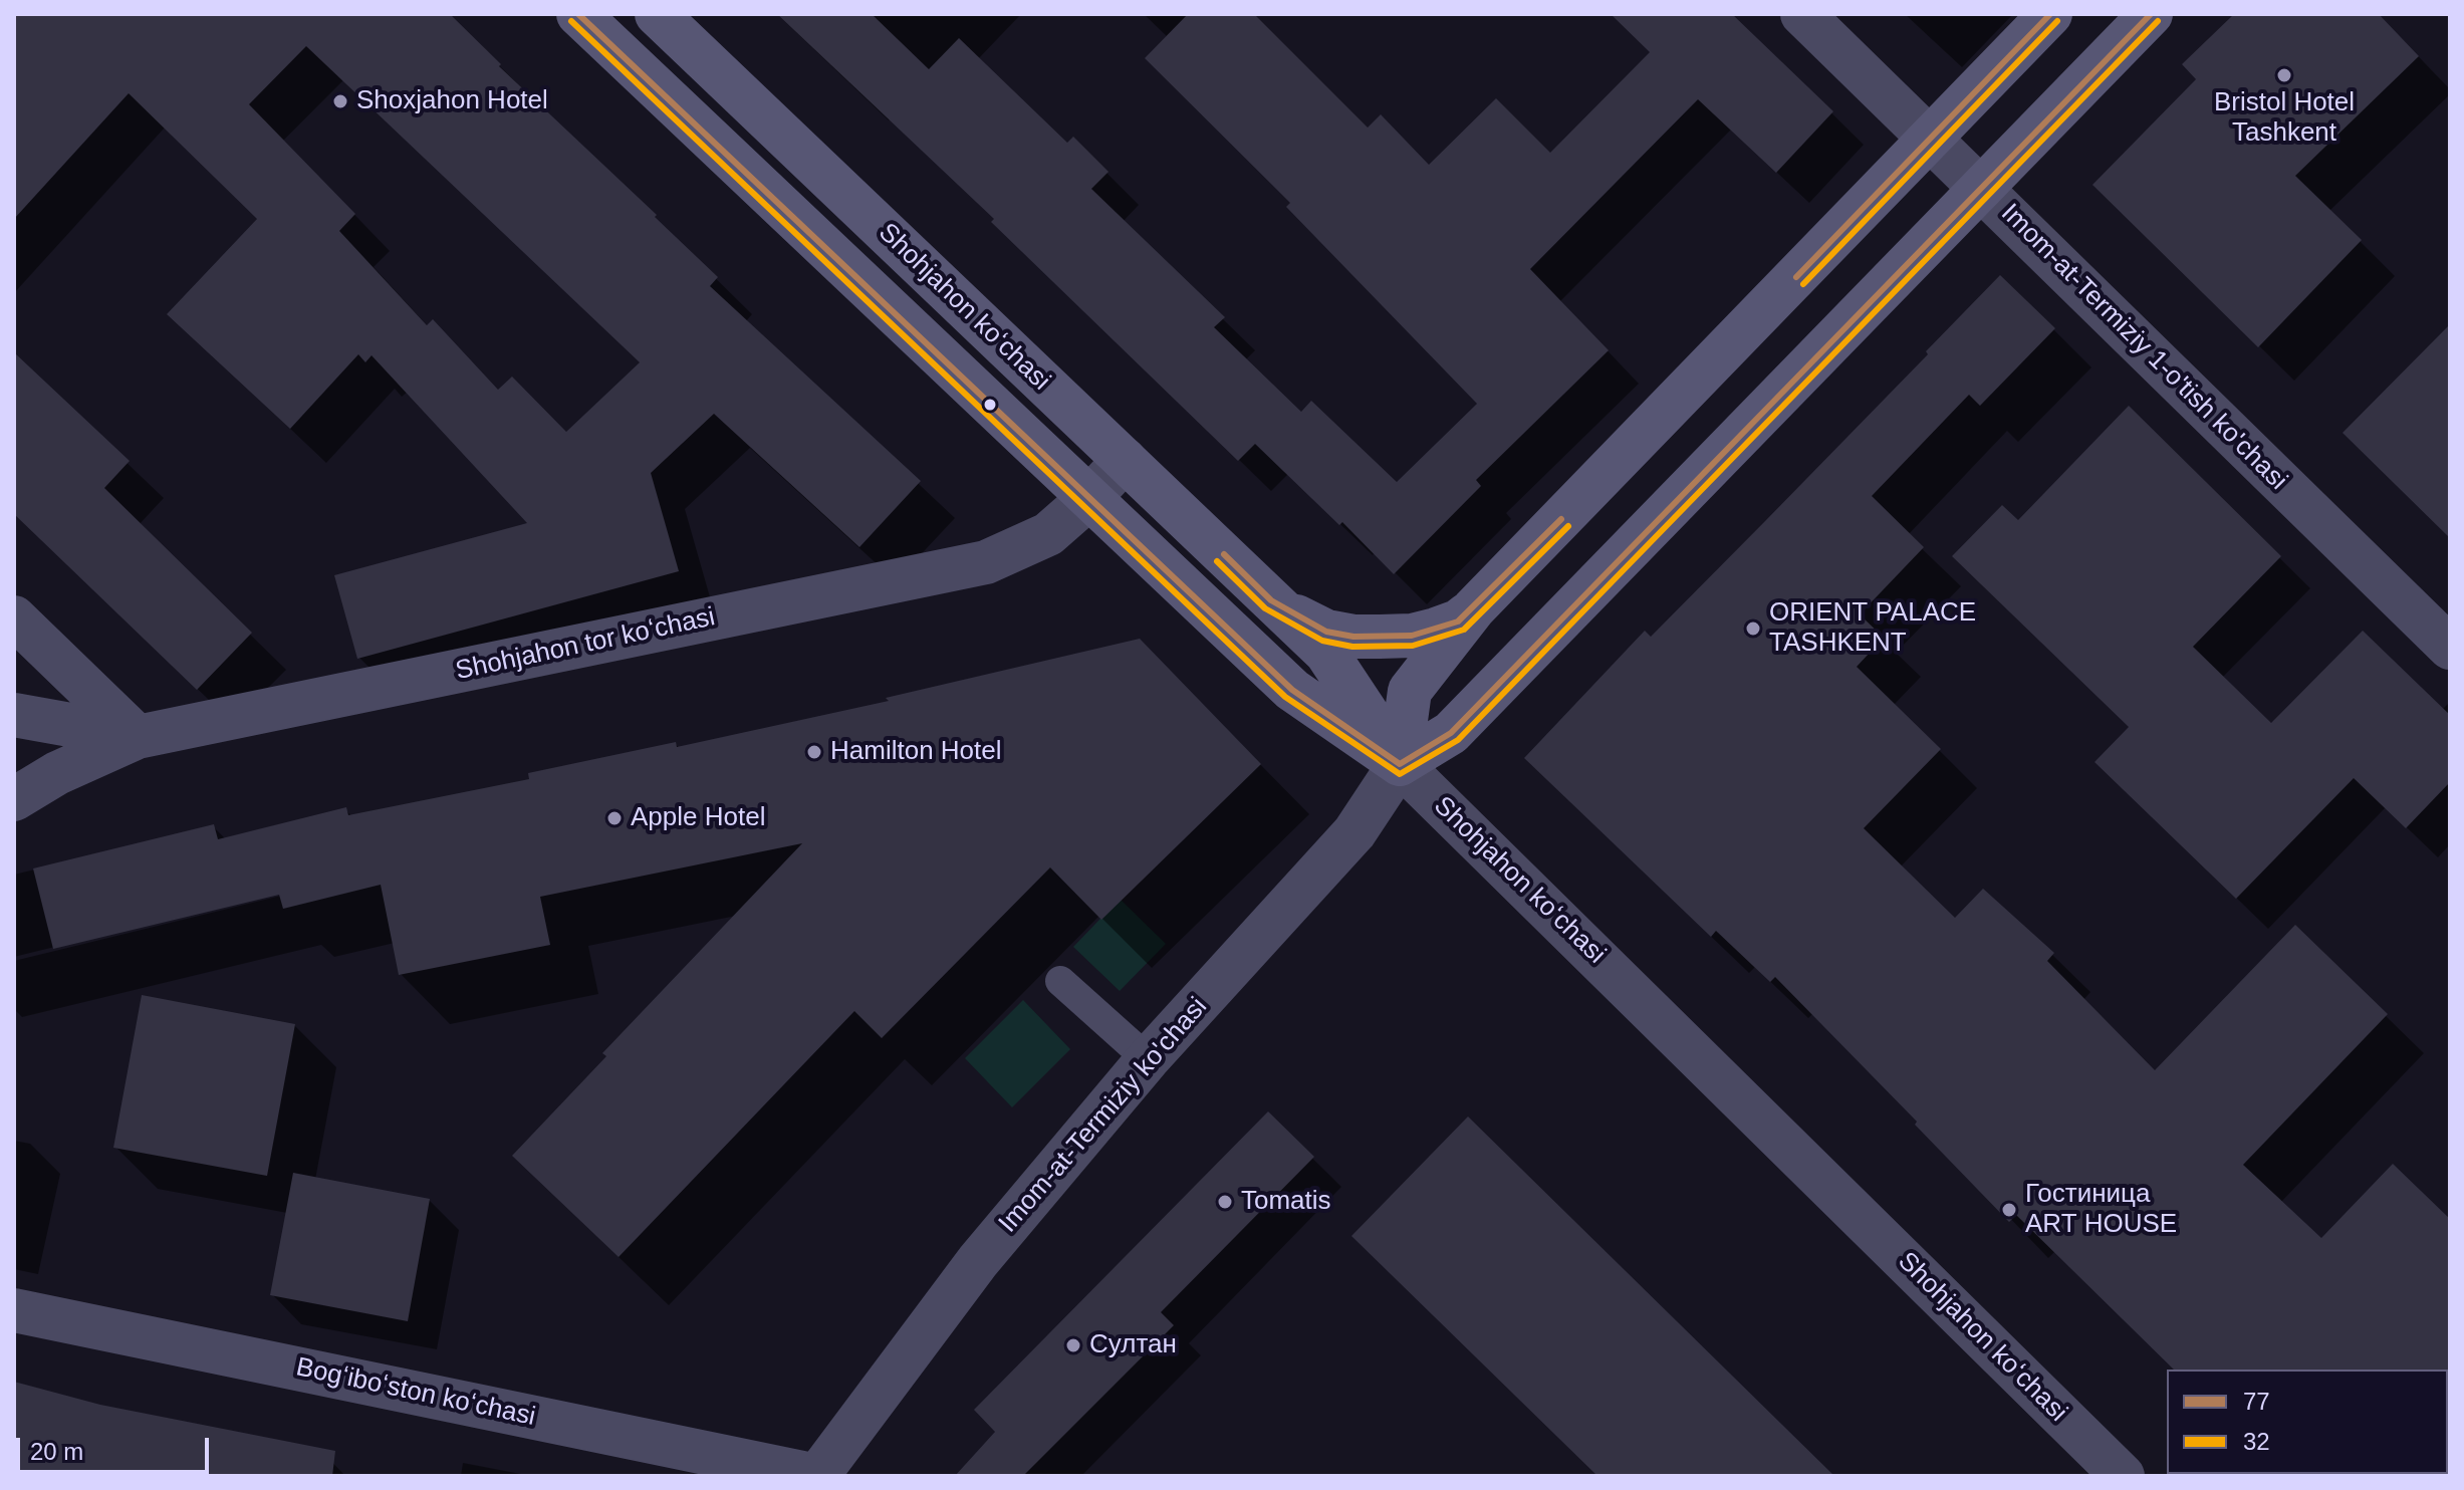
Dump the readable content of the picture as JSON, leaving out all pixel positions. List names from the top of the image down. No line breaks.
{"streets":{"main road":["Shohjahon koʻchasi","Imom-at-Termiziy ko'chasi"],"street":["Imom-at-Termiziy 1-o'tish ko'chasi","Shohjahon tor koʻchasi","Bogʻiboʻston koʻchasi"]},"crossings":[["Shohjahon koʻchasi","Shohjahon tor koʻchasi"],["Shohjahon koʻchasi","Imom-at-Termiziy ko'chasi"],["Imom-at-Termiziy 1-o'tish ko'chasi","Imom-at-Termiziy ko'chasi"],["Imom-at-Termiziy ko'chasi","Bogʻiboʻston koʻchasi"]],"places":["Bristol Hotel Tashkent","Shoxjahon Hotel","ORIENT PALACE TASHKENT","Hamilton Hotel","Apple Hotel","Tomatis","Гостиница ART HOUSE","Султан"],"lines":["transit line 77","transit line 32"],"legend":["77","32"],"scale_bar":"20 m"}
